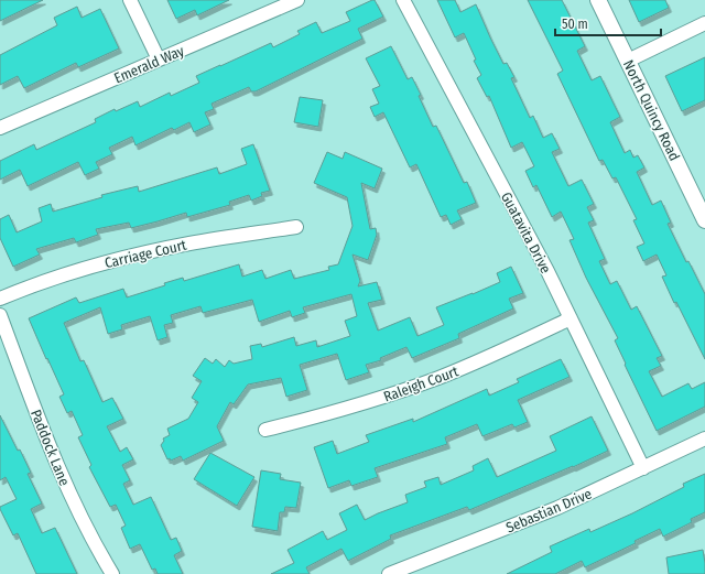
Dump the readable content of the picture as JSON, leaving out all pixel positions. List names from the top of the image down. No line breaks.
{"streets":{"street":["Emerald Way","North Quincy Road","Guatavita Drive","Carriage Court","Raleigh Court","Paddock Lane","Sebastian Drive"]},"crossings":[["Guatavita Drive","Raleigh Court"],["Guatavita Drive","Sebastian Drive"]],"scale_bar":"50 m"}
